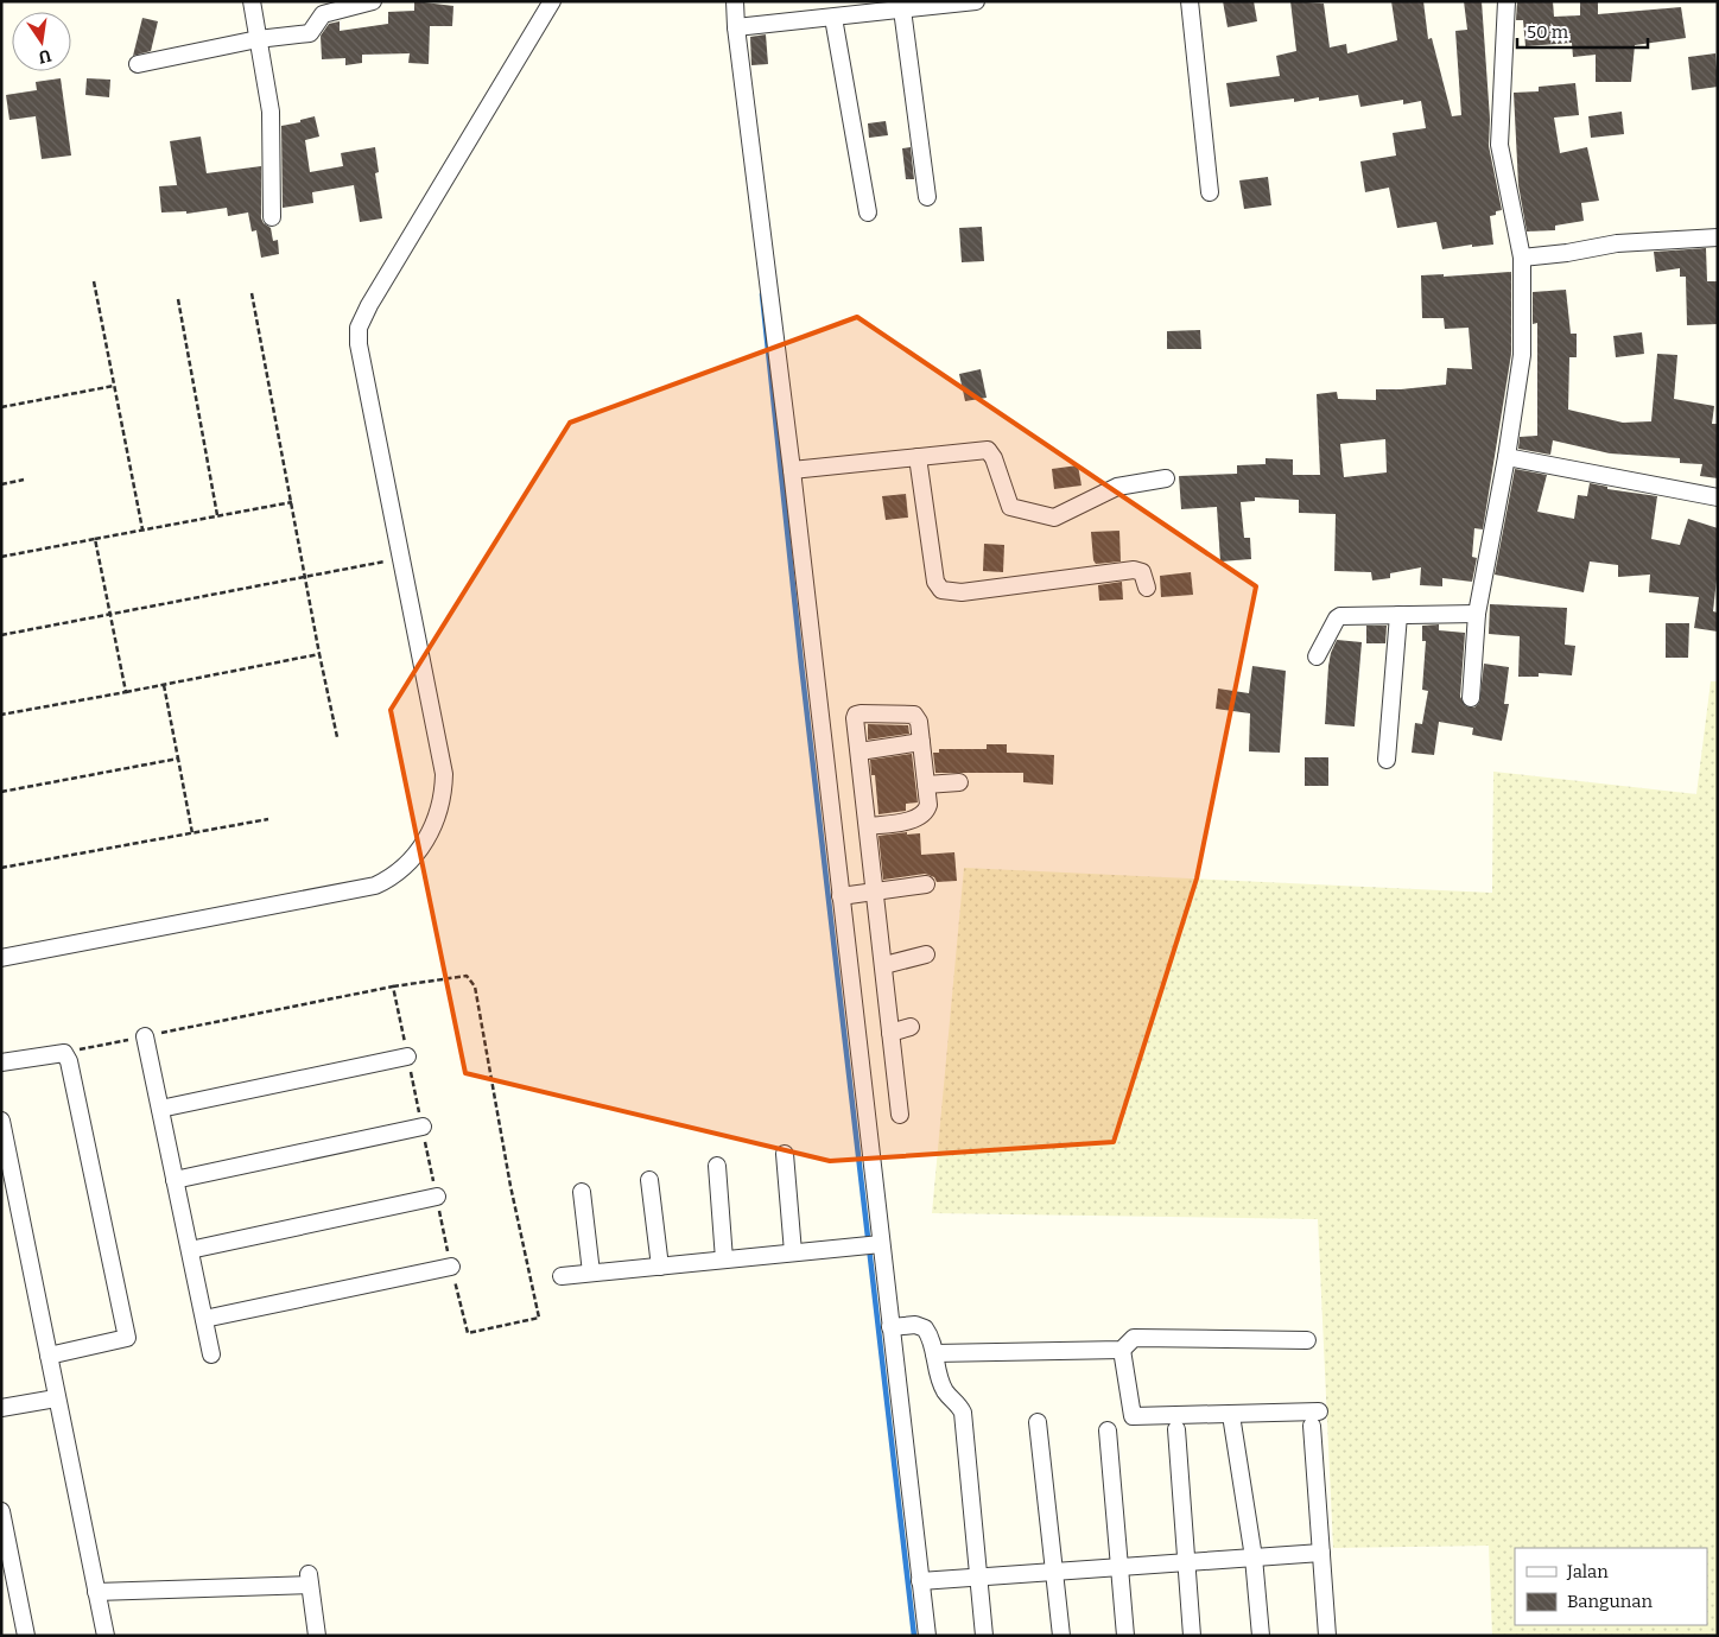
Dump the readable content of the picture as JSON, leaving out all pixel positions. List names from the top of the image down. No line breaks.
{"legend":["Jalan","Bangunan"],"scale_bar":"50 m","north":"bottom"}
